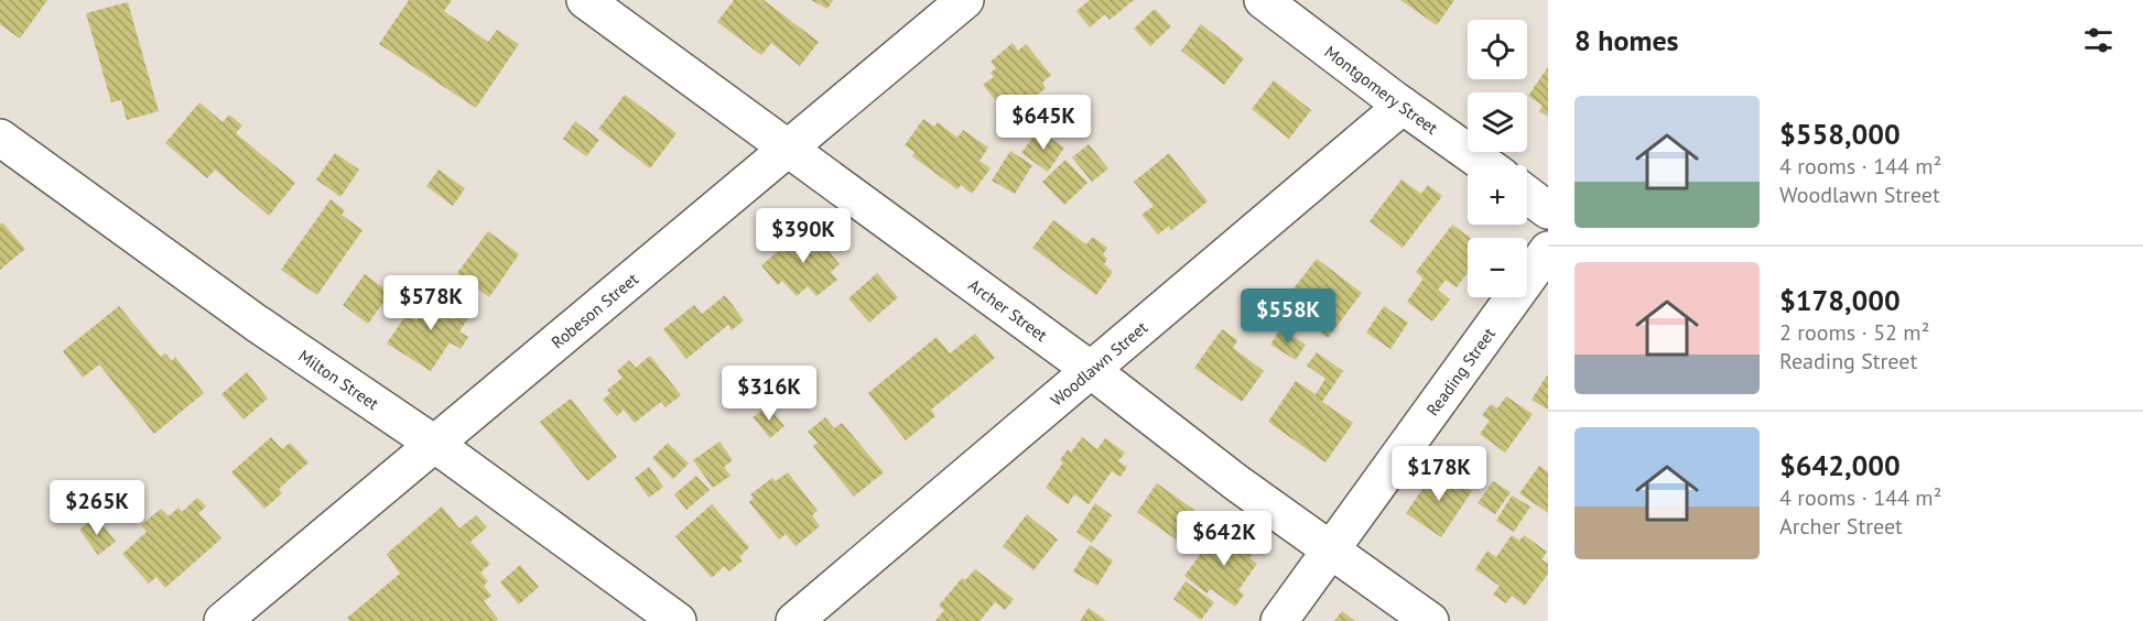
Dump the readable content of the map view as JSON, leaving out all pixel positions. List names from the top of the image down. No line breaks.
{"streets":{"street":["Montgomery Street","Archer Street","Robeson Street","Woodlawn Street","Reading Street","Milton Street"]},"crossings":[["Montgomery Street","Woodlawn Street"],["Archer Street","Robeson Street"],["Archer Street","Woodlawn Street"],["Archer Street","Reading Street"],["Robeson Street","Milton Street"]],"page":{"heading":"8 homes","map_buttons":["+","−"],"list":[{"name":"$558,000","note":"4 rooms · 144 m² · Woodlawn Street"},{"name":"$178,000","note":"2 rooms · 52 m² · Reading Street"},{"name":"$642,000","note":"4 rooms · 144 m² · Archer Street"}],"price":["$645K","$390K","$578K","$558K","$316K","$178K","$265K","$642K"]}}
